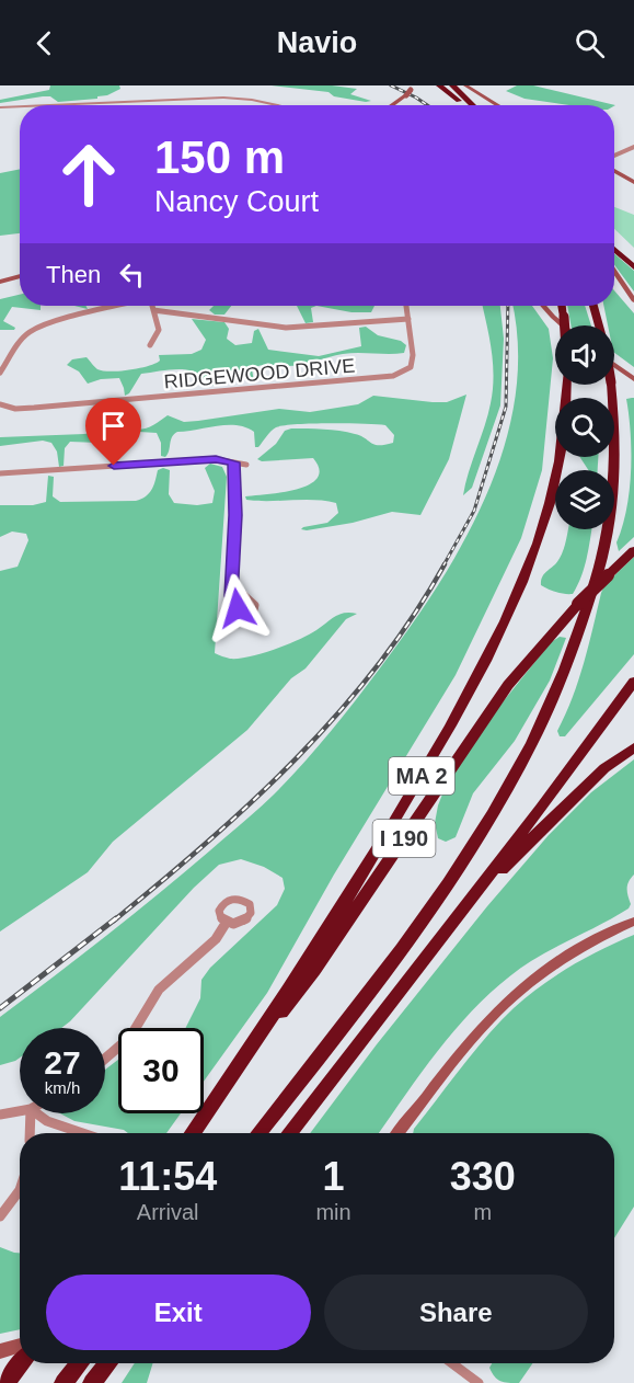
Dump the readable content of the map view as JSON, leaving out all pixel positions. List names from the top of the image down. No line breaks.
{"streets":{"highway":["MA 2","I 190"],"street":["RIDGEWOOD DRIVE"]},"crossings":[["MA 2","I 190"]],"page":{"header":"Navio","turn":["150 m","Nancy Court"],"then":"Then","speed":"27 km/h","limit":"30","eta":["11:54","Arrival","1","min","330","m"],"buttons":["Exit","Share"]}}
